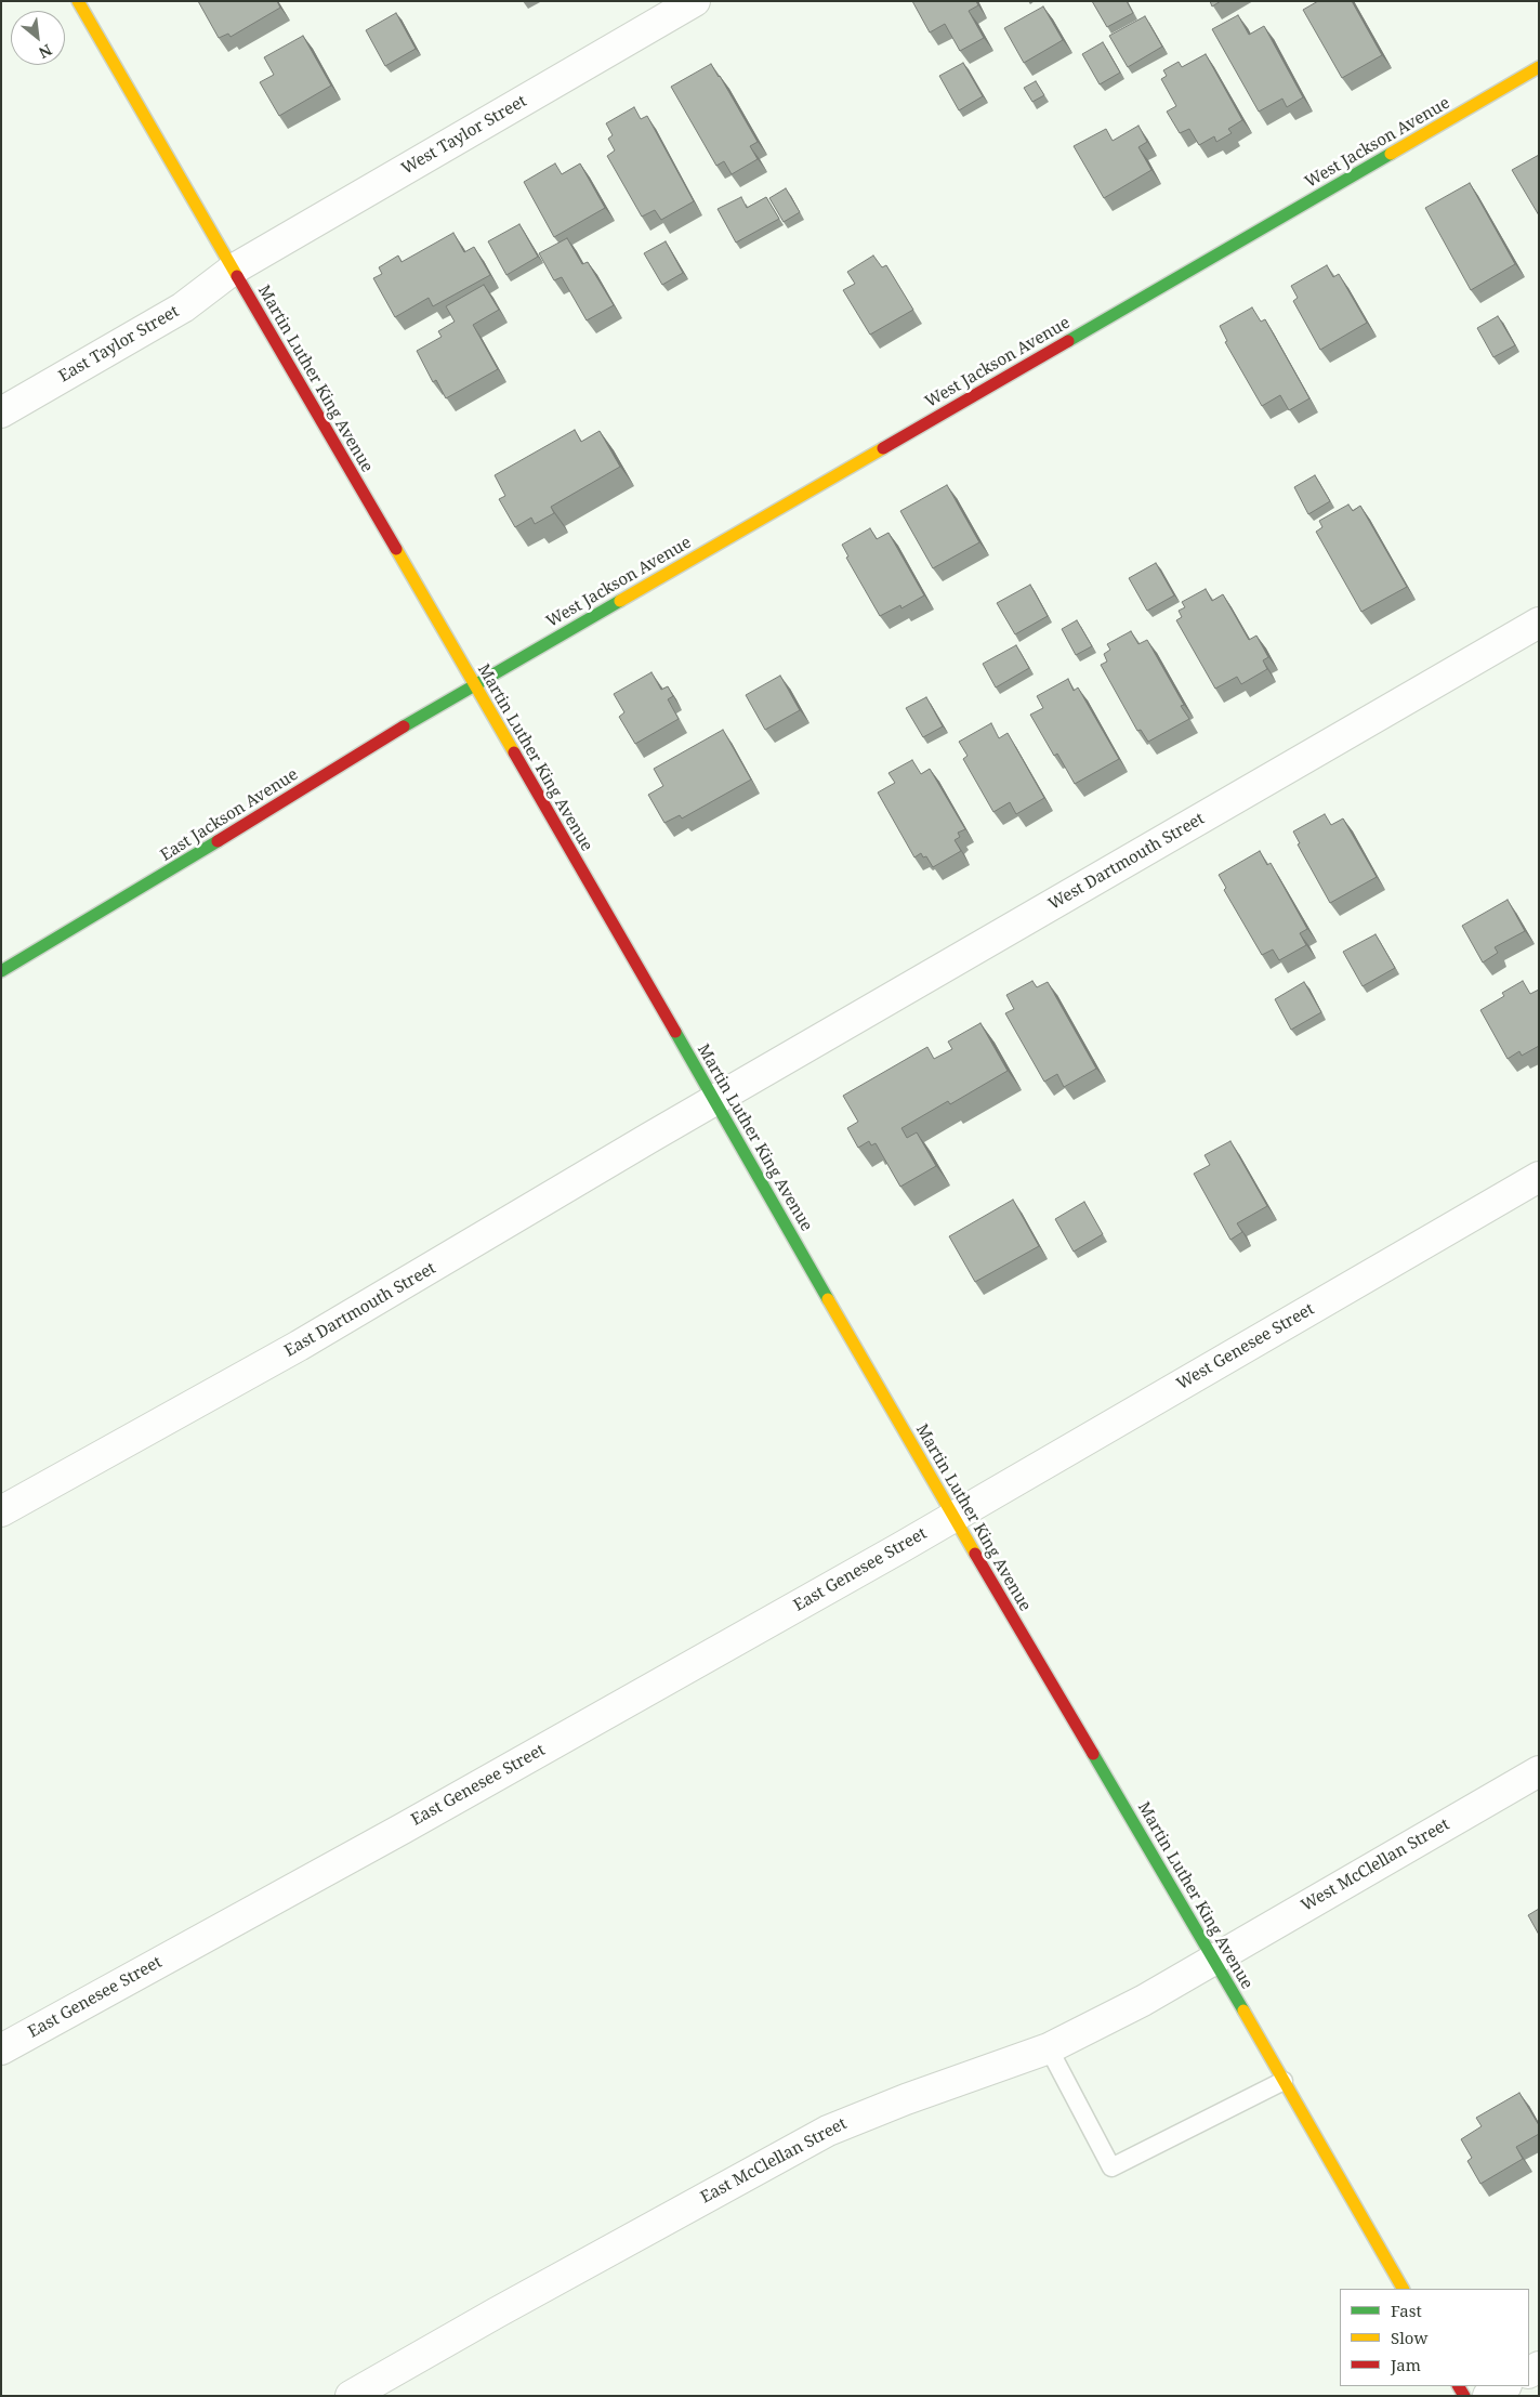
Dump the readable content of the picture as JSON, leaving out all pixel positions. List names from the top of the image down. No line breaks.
{"streets":{"street":["West Taylor Street","West Jackson Avenue","East Taylor Street","Martin Luther King Avenue","East Jackson Avenue","West Dartmouth Street","East Dartmouth Street","West Genesee Street","East Genesee Street","West McClellan Street","East McClellan Street"]},"crossings":[["West Taylor Street","East Taylor Street"],["West Taylor Street","Martin Luther King Avenue"],["West Jackson Avenue","Martin Luther King Avenue"],["West Jackson Avenue","East Jackson Avenue"],["East Taylor Street","Martin Luther King Avenue"],["Martin Luther King Avenue","East Jackson Avenue"],["Martin Luther King Avenue","West Dartmouth Street"],["Martin Luther King Avenue","East Dartmouth Street"],["Martin Luther King Avenue","West Genesee Street"],["Martin Luther King Avenue","East Genesee Street"],["Martin Luther King Avenue","West McClellan Street"],["Martin Luther King Avenue","East McClellan Street"],["West Dartmouth Street","East Dartmouth Street"],["West Genesee Street","East Genesee Street"],["West McClellan Street","East McClellan Street"]],"legend":["Fast","Slow","Jam"],"north":"bottom right"}
